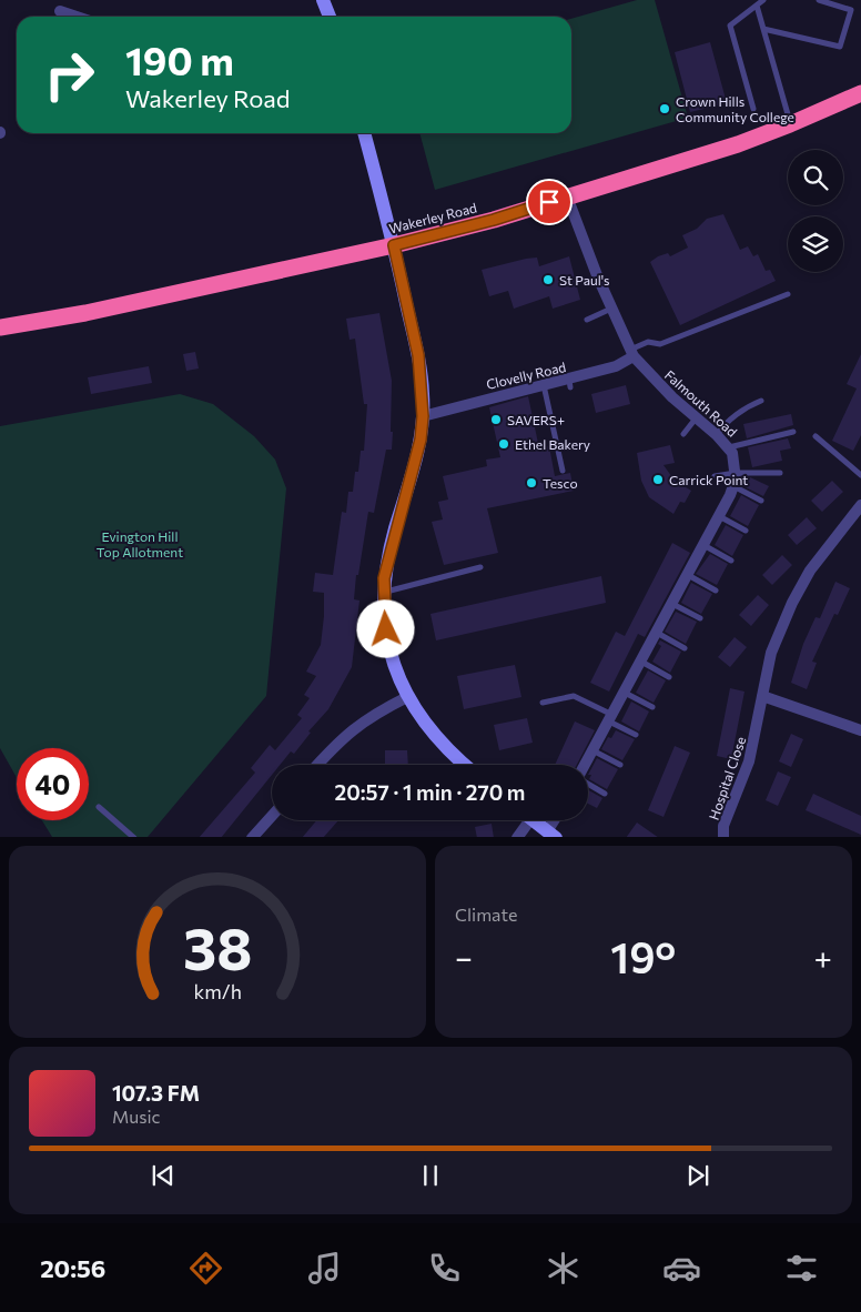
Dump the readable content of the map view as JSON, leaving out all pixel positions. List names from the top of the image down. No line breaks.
{"streets":{"highway":["Wakerley Road"],"street":["Clovelly Road","Falmouth Road","Hospital Close"]},"crossings":[["Wakerley Road","Falmouth Road"],["Clovelly Road","Falmouth Road"]],"parks":["Evington Hill Top Allotment"],"places":["Crown Hills Community College","St Paul's","SAVERS+","Ethel Bakery","Carrick Point","Tesco"],"page":{"turn":["190 m","Wakerley Road"],"limit":"40","trip":"20:57 · 1 min · 270 m","tile":"Climate","heat":["−","19°","+"],"song":["107.3 FM","Music"],"tabs":"20:56","gauge":["38","km/h"]}}
